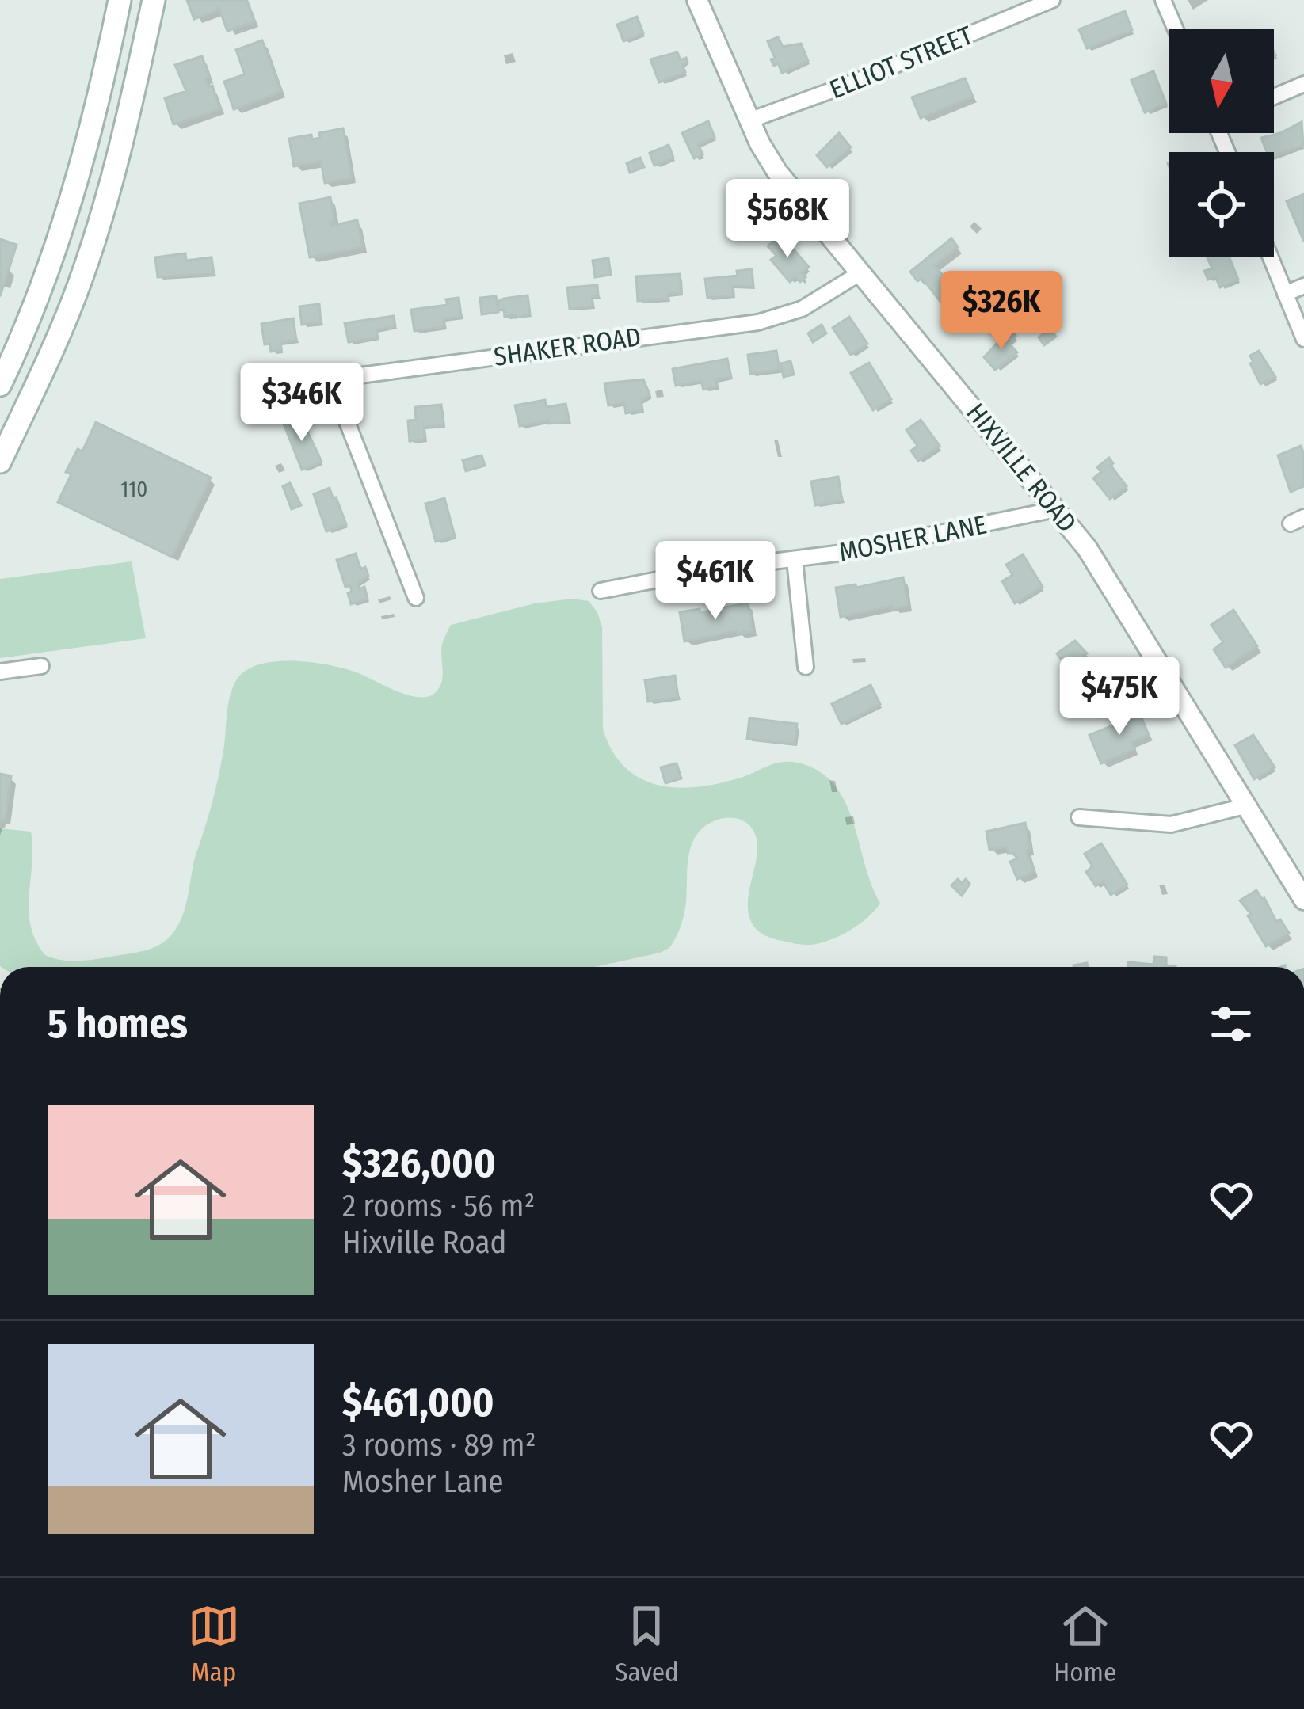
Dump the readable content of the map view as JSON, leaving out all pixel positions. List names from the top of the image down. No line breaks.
{"streets":{"street":["ELLIOT STREET","SHAKER ROAD","HIXVILLE ROAD","MOSHER LANE"]},"crossings":[["ELLIOT STREET","HIXVILLE ROAD"],["SHAKER ROAD","HIXVILLE ROAD"],["HIXVILLE ROAD","MOSHER LANE"]],"house_numbers":["110"],"north":"bottom","page":{"price":["$568K","$326K","$346K","$461K","$475K"],"heading":"5 homes","list":[{"name":"$326,000","note":"2 rooms · 56 m² · Hixville Road"},{"name":"$461,000","note":"3 rooms · 89 m² · Mosher Lane"}],"tabs":["Map","Saved","Home"]}}
